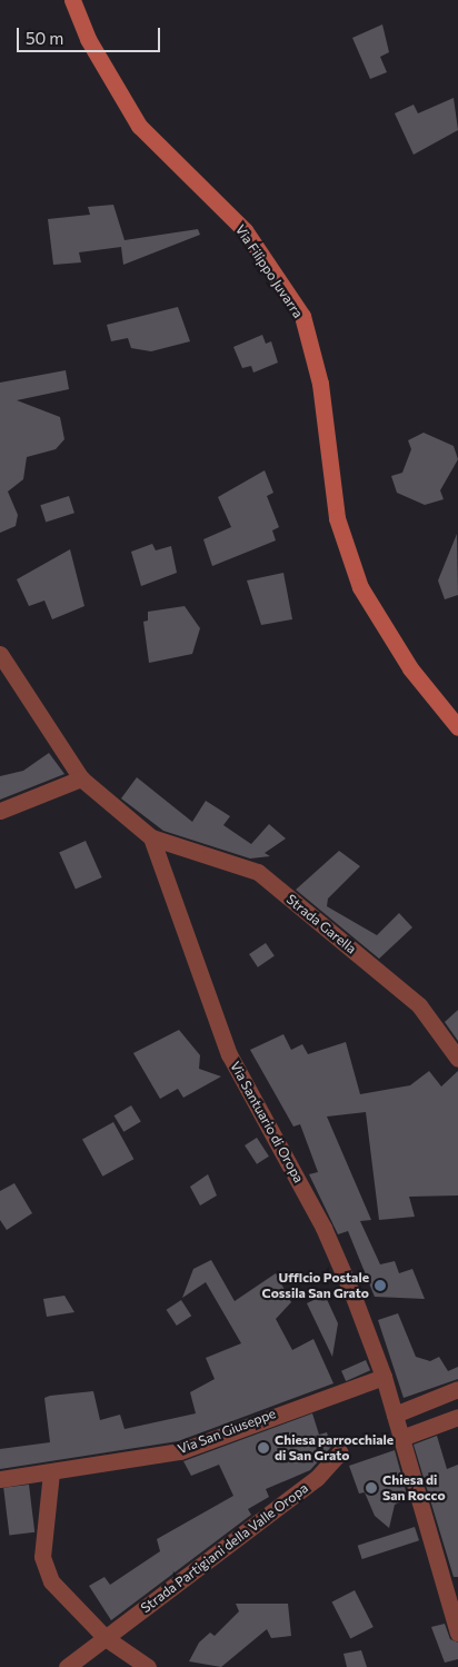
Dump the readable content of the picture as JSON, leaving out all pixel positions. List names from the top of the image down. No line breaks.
{"streets":{"main road":["Via Filippo Juvarra"],"street":["Strada Garella","Via Santuario di Oropa","Via San Giuseppe","Strada Partigiani della Valle Oropa"]},"crossings":[["Strada Garella","Via Santuario di Oropa"],["Via Santuario di Oropa","Via San Giuseppe"]],"places":["Ufficio Postale Cossila San Grato","Chiesa parrocchiale di San Grato","Chiesa di San Rocco"],"scale_bar":"50 m"}
